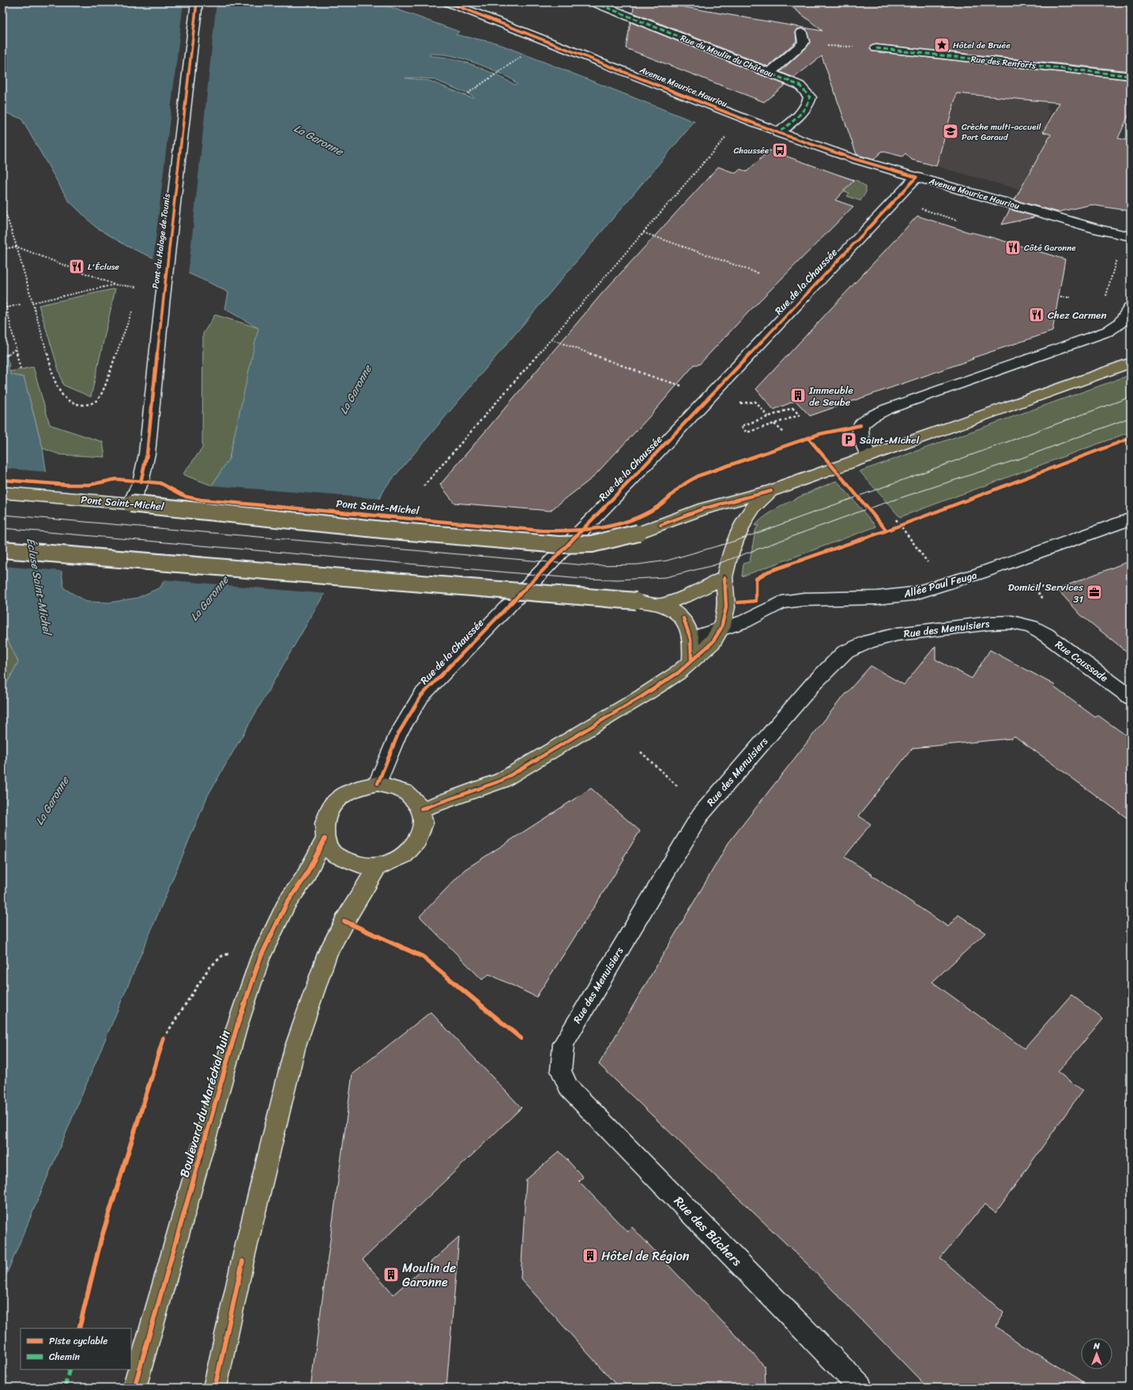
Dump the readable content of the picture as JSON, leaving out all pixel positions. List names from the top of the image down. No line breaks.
{"streets":{"main road":["Pont Saint-Michel","Boulevard du Maréchal Juin"],"street":["Rue du Moulin du Château","Rue des Renforts","Avenue Maurice Hauriou","Pont du Halage de Tounis","Rue de la Chaussée","Allée Paul Feuga","Rue des Menuisiers","Rue Caussade","Rue des Bûchers"]},"crossings":[["Rue du Moulin du Château","Avenue Maurice Hauriou"],["Avenue Maurice Hauriou","Rue de la Chaussée"],["Pont du Halage de Tounis","Pont Saint-Michel"],["Rue de la Chaussée","Boulevard du Maréchal Juin"],["Rue des Menuisiers","Rue Caussade"],["Rue des Menuisiers","Rue des Bûchers"]],"water":["La Garonne","Écluse Saint-Michel"],"places":{"place":["Hôtel de Bruée"],"school or university":["Crèche multi-accueil Port Garaud"],"bus stop":["Chaussée"],"restaurant":["Côté Garonne","L'Écluse","Chez Carmen"],"building":["Immeuble de Seube","Hôtel de Région","Moulin de Garonne"],"parking":["Saint-Michel"],"office":["Domicil'Services 31"]},"legend":["Piste cyclable","Chemin"],"north":"top"}
